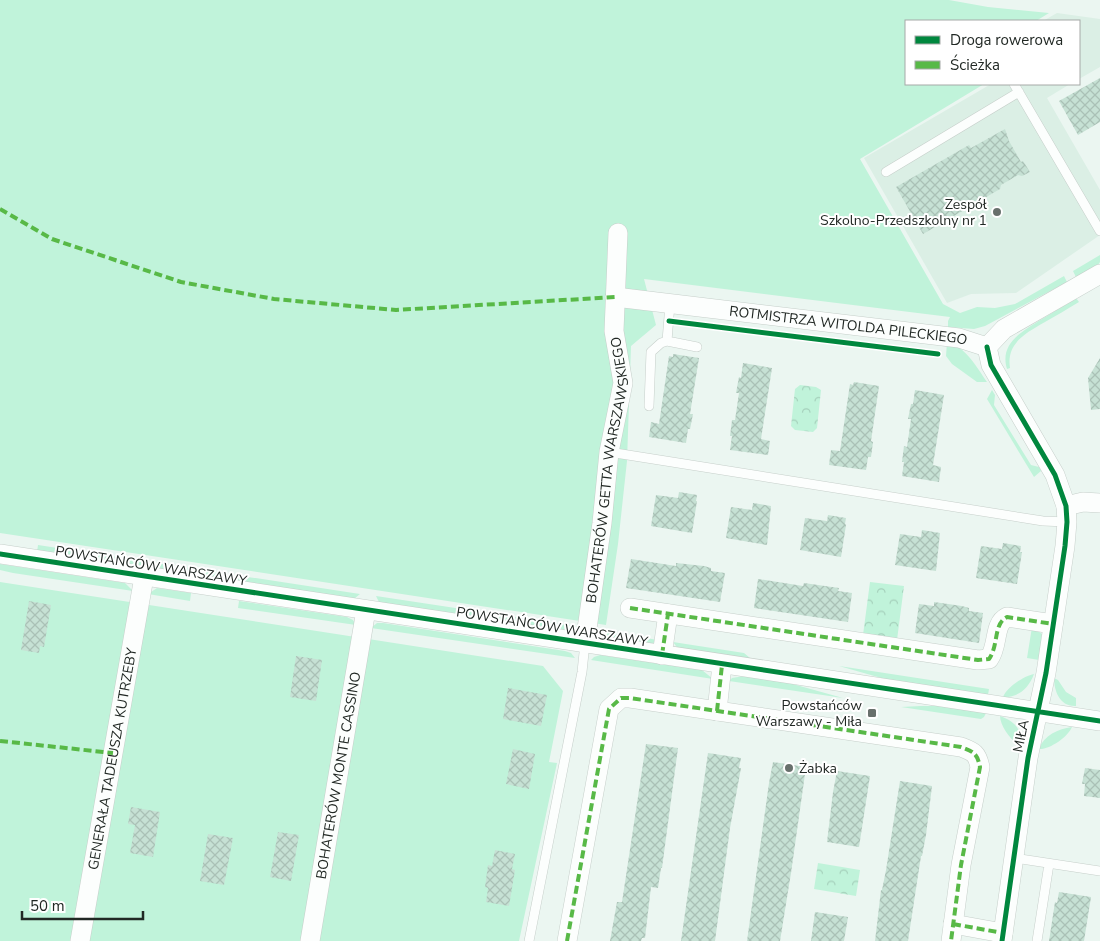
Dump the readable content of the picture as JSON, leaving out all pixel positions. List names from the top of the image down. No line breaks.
{"streets":{"street":["ROTMISTRZA WITOLDA PILECKIEGO","BOHATERÓW GETTA WARSZAWSKIEGO","POWSTAŃCÓW WARSZAWY","MIŁA","GENERAŁA TADEUSZA KUTRZEBY","BOHATERÓW MONTE CASSINO"]},"crossings":[["ROTMISTRZA WITOLDA PILECKIEGO","BOHATERÓW GETTA WARSZAWSKIEGO"],["ROTMISTRZA WITOLDA PILECKIEGO","MIŁA"],["BOHATERÓW GETTA WARSZAWSKIEGO","POWSTAŃCÓW WARSZAWY"],["POWSTAŃCÓW WARSZAWY","MIŁA"],["POWSTAŃCÓW WARSZAWY","GENERAŁA TADEUSZA KUTRZEBY"],["POWSTAŃCÓW WARSZAWY","BOHATERÓW MONTE CASSINO"]],"places":{"other":["Zespół Szkolno-Przedszkolny nr 1","Żabka"],"transit":["Powstańców Warszawy - Miła"]},"legend":["Droga rowerowa","Ścieżka"],"scale_bar":"50 m"}
